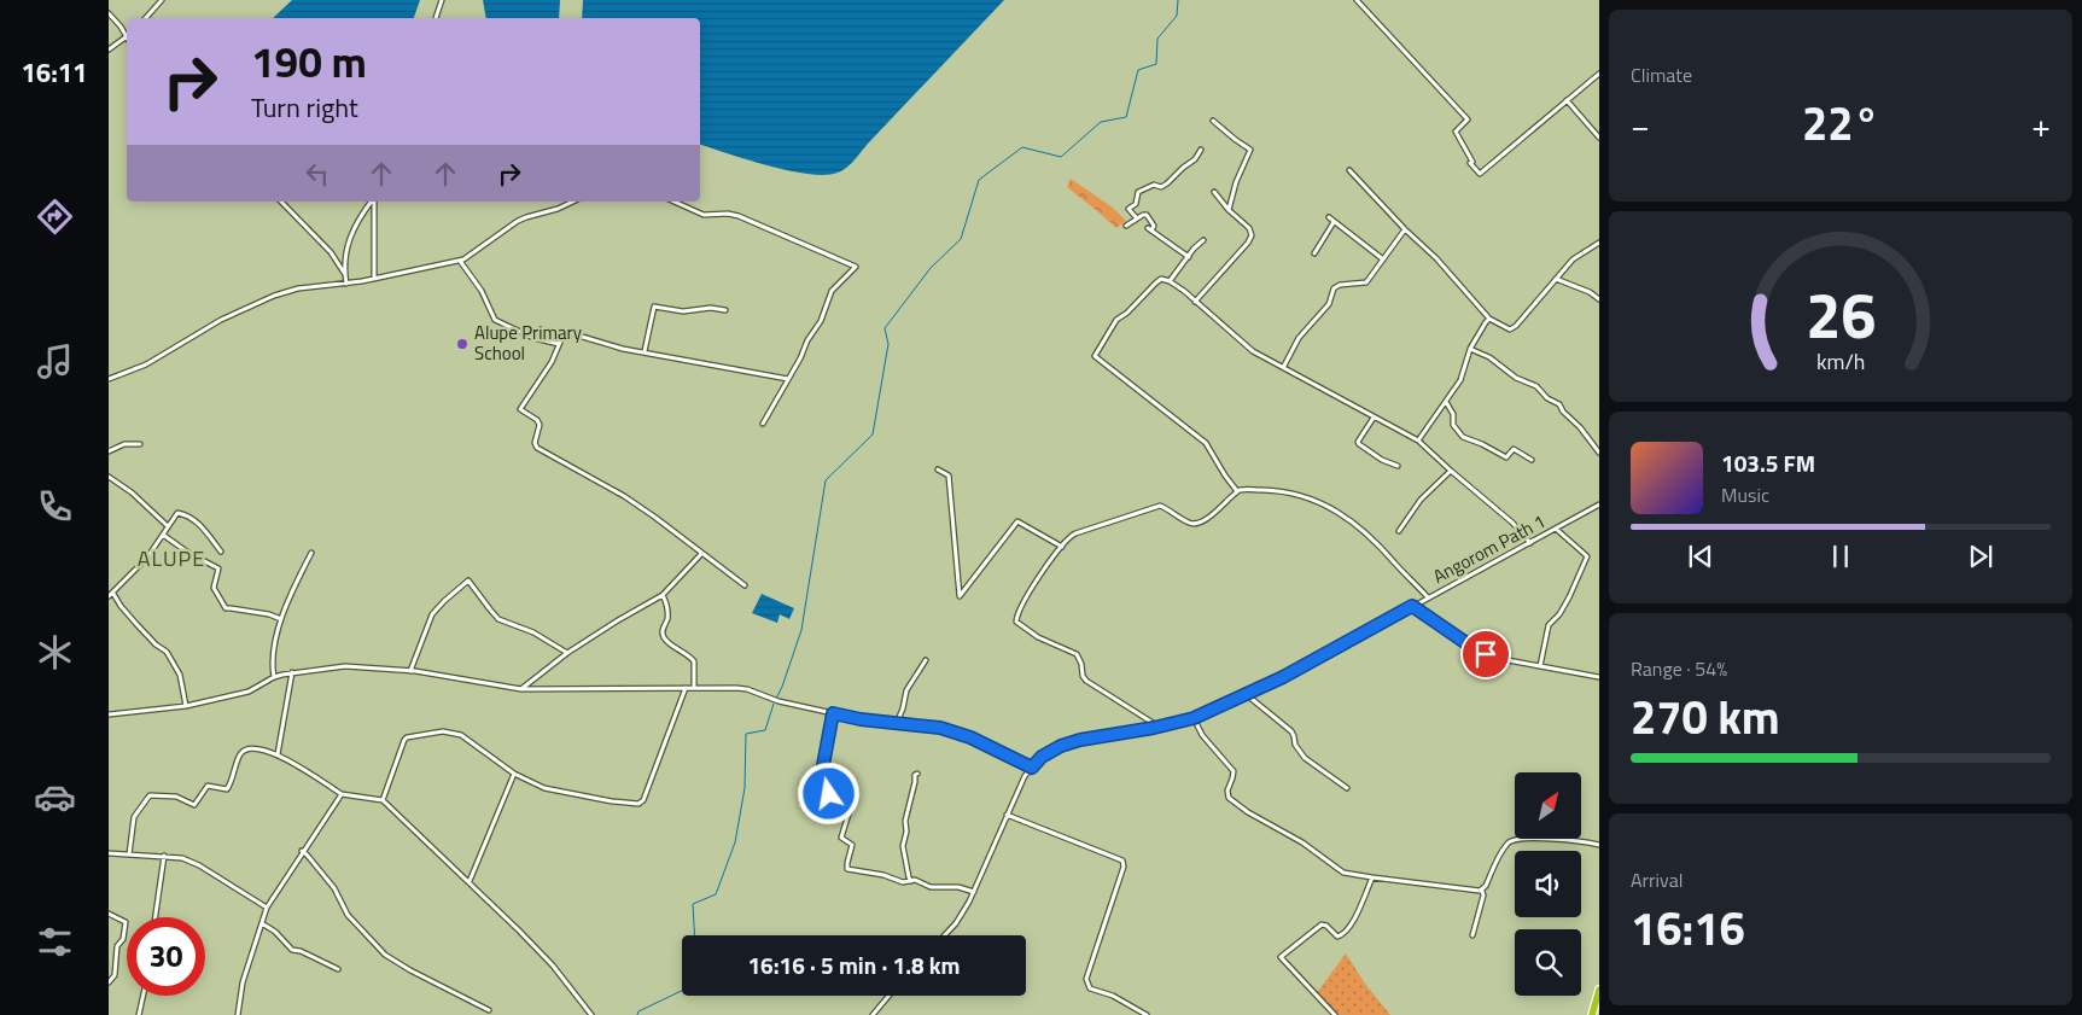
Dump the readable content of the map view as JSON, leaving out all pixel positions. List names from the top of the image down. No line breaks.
{"streets":{"street":["Angorom Path 1"]},"districts":["ALUPE"],"places":["Alupe Primary School"],"north":"top right","page":{"tabs":"16:11","tile":["Climate",["Range · 54%","270 km"],["Arrival","16:16"]],"turn":["190 m","Turn right"],"heat":["−","22°","+"],"song":["103.5 FM","Music"],"limit":"30","trip":"16:16 · 5 min · 1.8 km","gauge":["26","km/h"]}}
